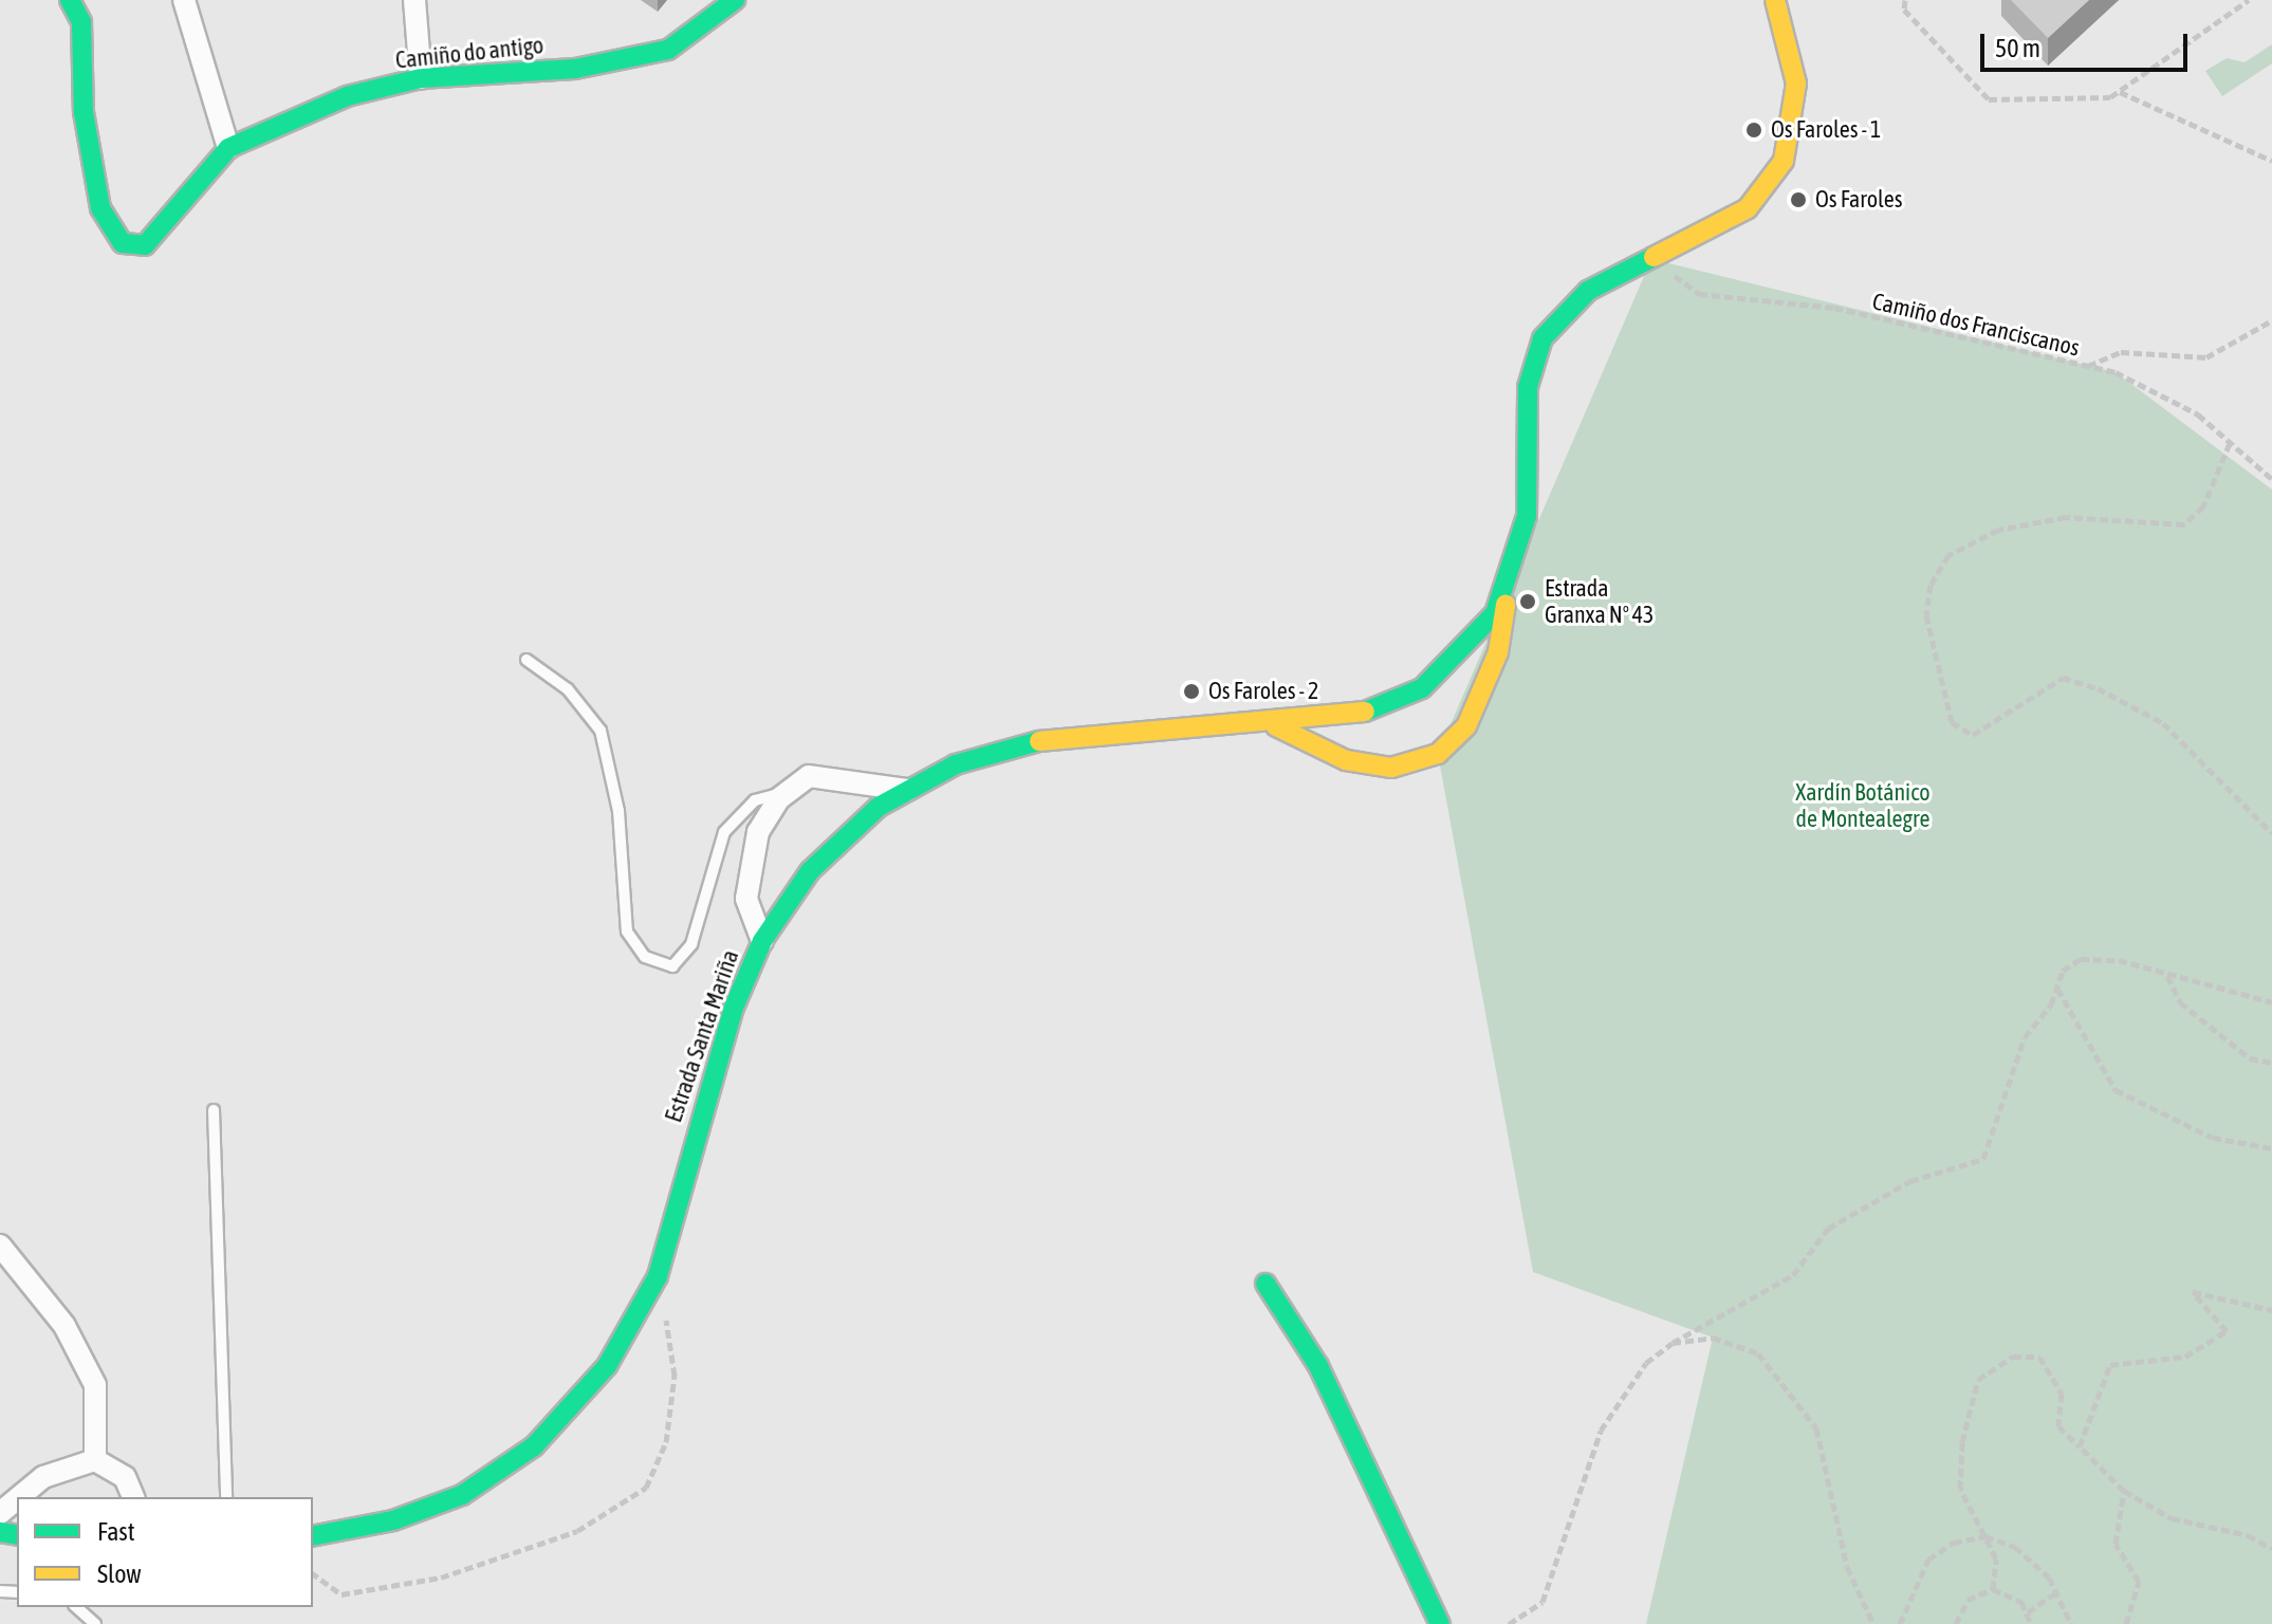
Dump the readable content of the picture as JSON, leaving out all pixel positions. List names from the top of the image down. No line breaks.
{"streets":{"main road":["Camiño do antigo","Estrada Santa Mariña"],"path":["Camiño dos Franciscanos"]},"crossings":[["Camiño dos Franciscanos","Estrada Santa Mariña"]],"parks":["Xardín Botánico de Montealegre"],"places":["Os Faroles - 1","Os Faroles","Estrada Granxa Nº 43","Os Faroles - 2"],"legend":["Fast","Slow"],"scale_bar":"50 m"}
